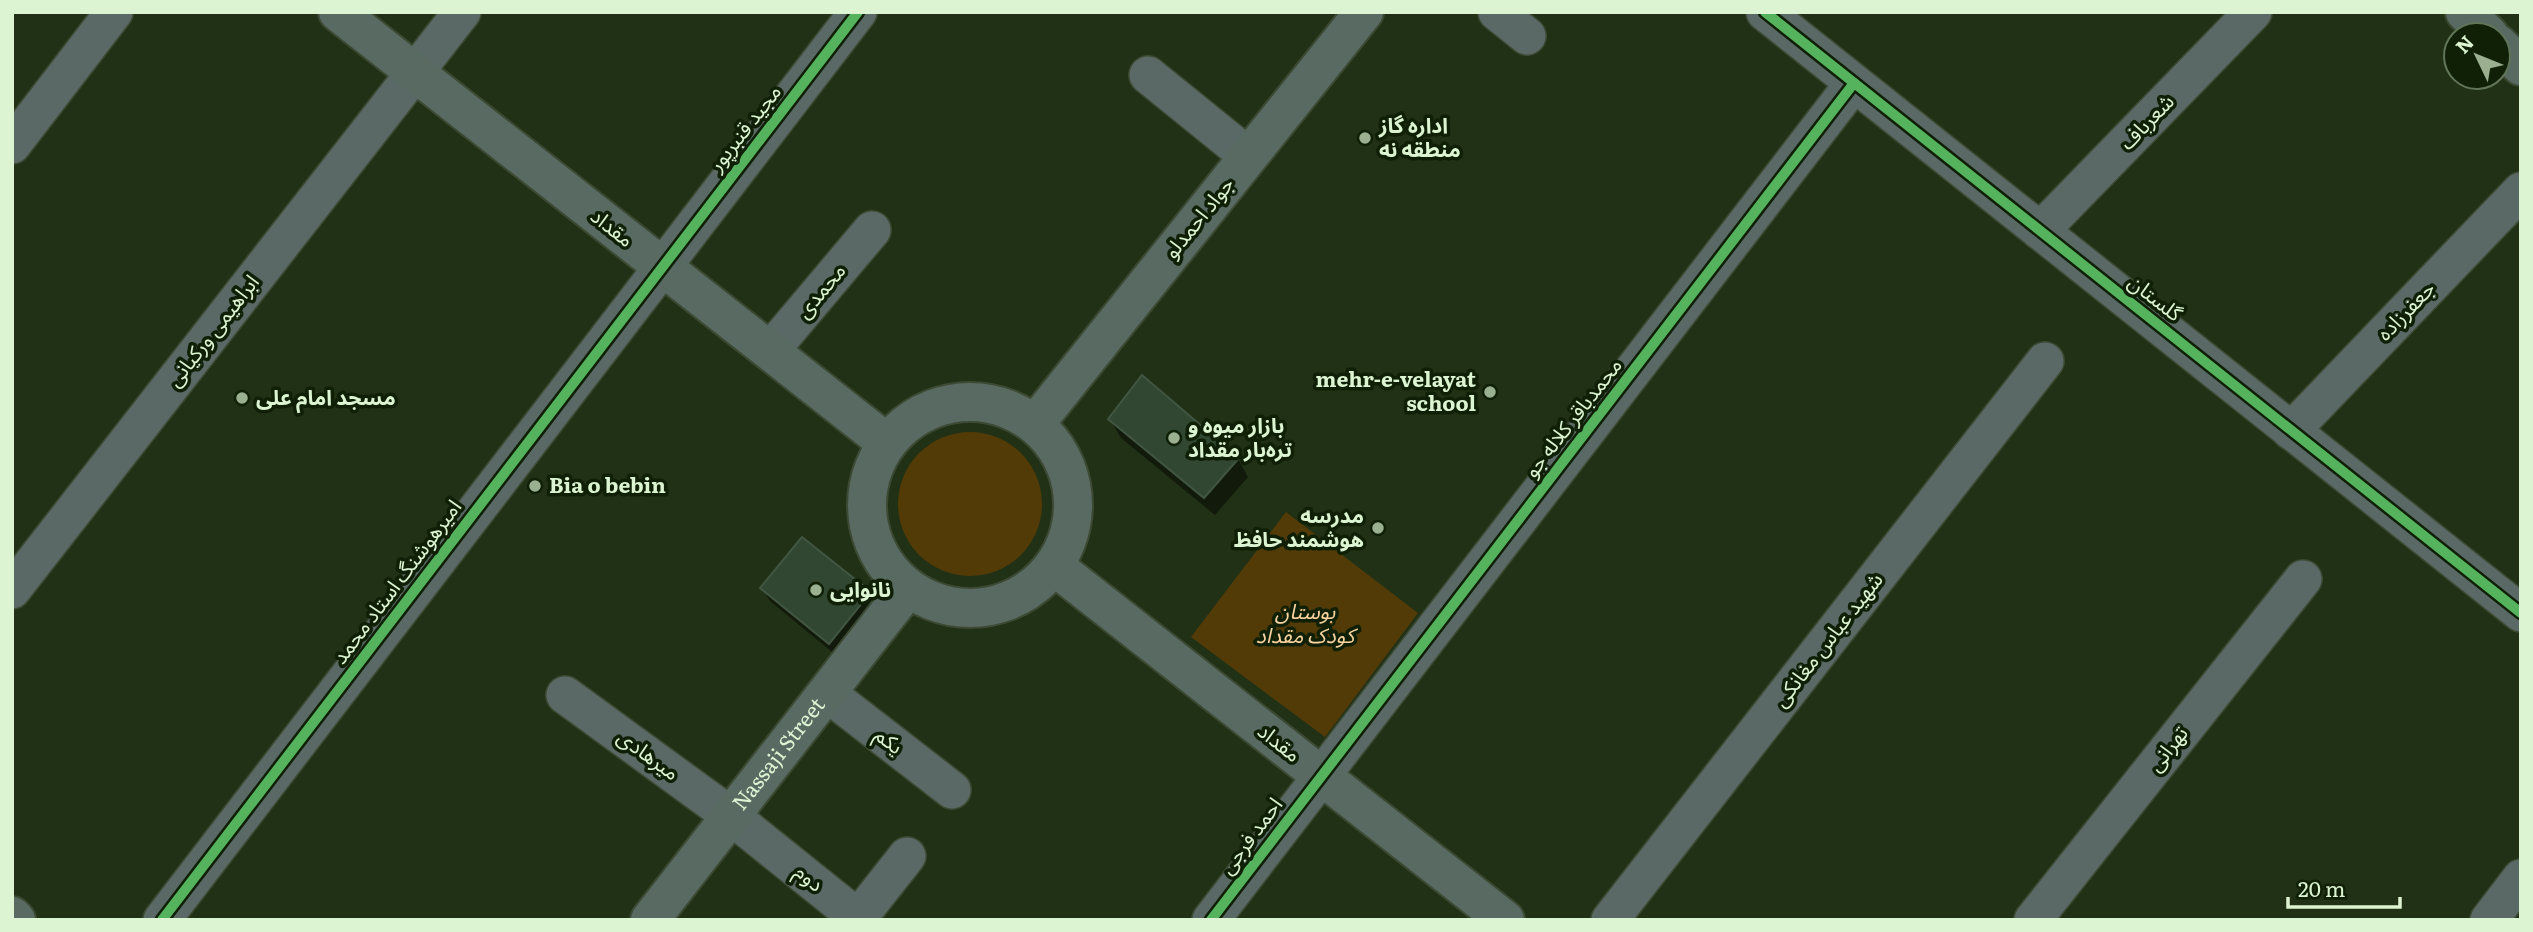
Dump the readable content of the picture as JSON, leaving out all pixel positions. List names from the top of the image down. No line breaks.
{"streets":{"street":["شعرباف","مجید قنبرپور","جواد احمدلو","مقداد","محمدی","گلستان","جعفرزاده","ابراهیمی ورکیانی","محمدباقر کلاله جو","امیرهوشنگ استاد محمد","شهید عباس مغانکی","یکم","تهرانی","Nassaji Street","میرهادی","احمد فرجی","دوم"]},"crossings":[["شعرباف","گلستان"],["مجید قنبرپور","مقداد"],["مجید قنبرپور","امیرهوشنگ استاد محمد"],["جواد احمدلو","مقداد"],["جواد احمدلو","Nassaji Street"],["مقداد","محمدی"],["مقداد","ابراهیمی ورکیانی"],["مقداد","محمدباقر کلاله جو"],["مقداد","امیرهوشنگ استاد محمد"],["مقداد","Nassaji Street"],["مقداد","احمد فرجی"],["گلستان","جعفرزاده"],["گلستان","محمدباقر کلاله جو"],["محمدباقر کلاله جو","احمد فرجی"],["یکم","Nassaji Street"],["Nassaji Street","میرهادی"],["Nassaji Street","دوم"],["میرهادی","دوم"]],"parks":["بوستان کودک مقداد"],"places":["اداره گاز منطقه نه","mehr-e-velayat school","مسجد امام علی","بازار میوه و تره‌بار مقداد","Bia o bebin","مدرسه هوشمند حافظ","نانوایی"],"scale_bar":"20 m","north":"top left"}
